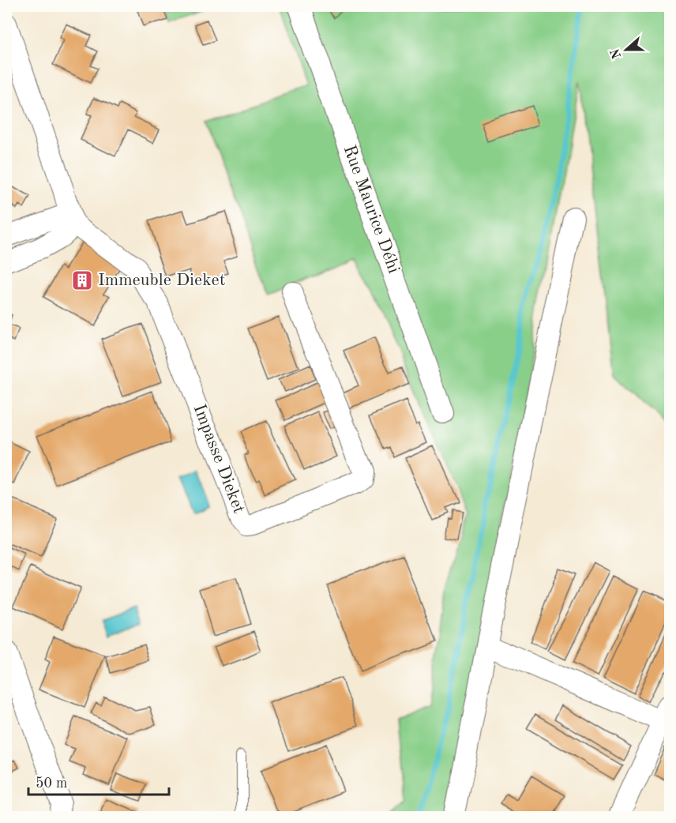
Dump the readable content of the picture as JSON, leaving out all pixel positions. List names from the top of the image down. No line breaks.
{"streets":{"street":["Rue Maurice Déhi","Impasse Dieket"]},"places":{"building":["Immeuble Dieket"]},"scale_bar":"50 m","north":"left"}
